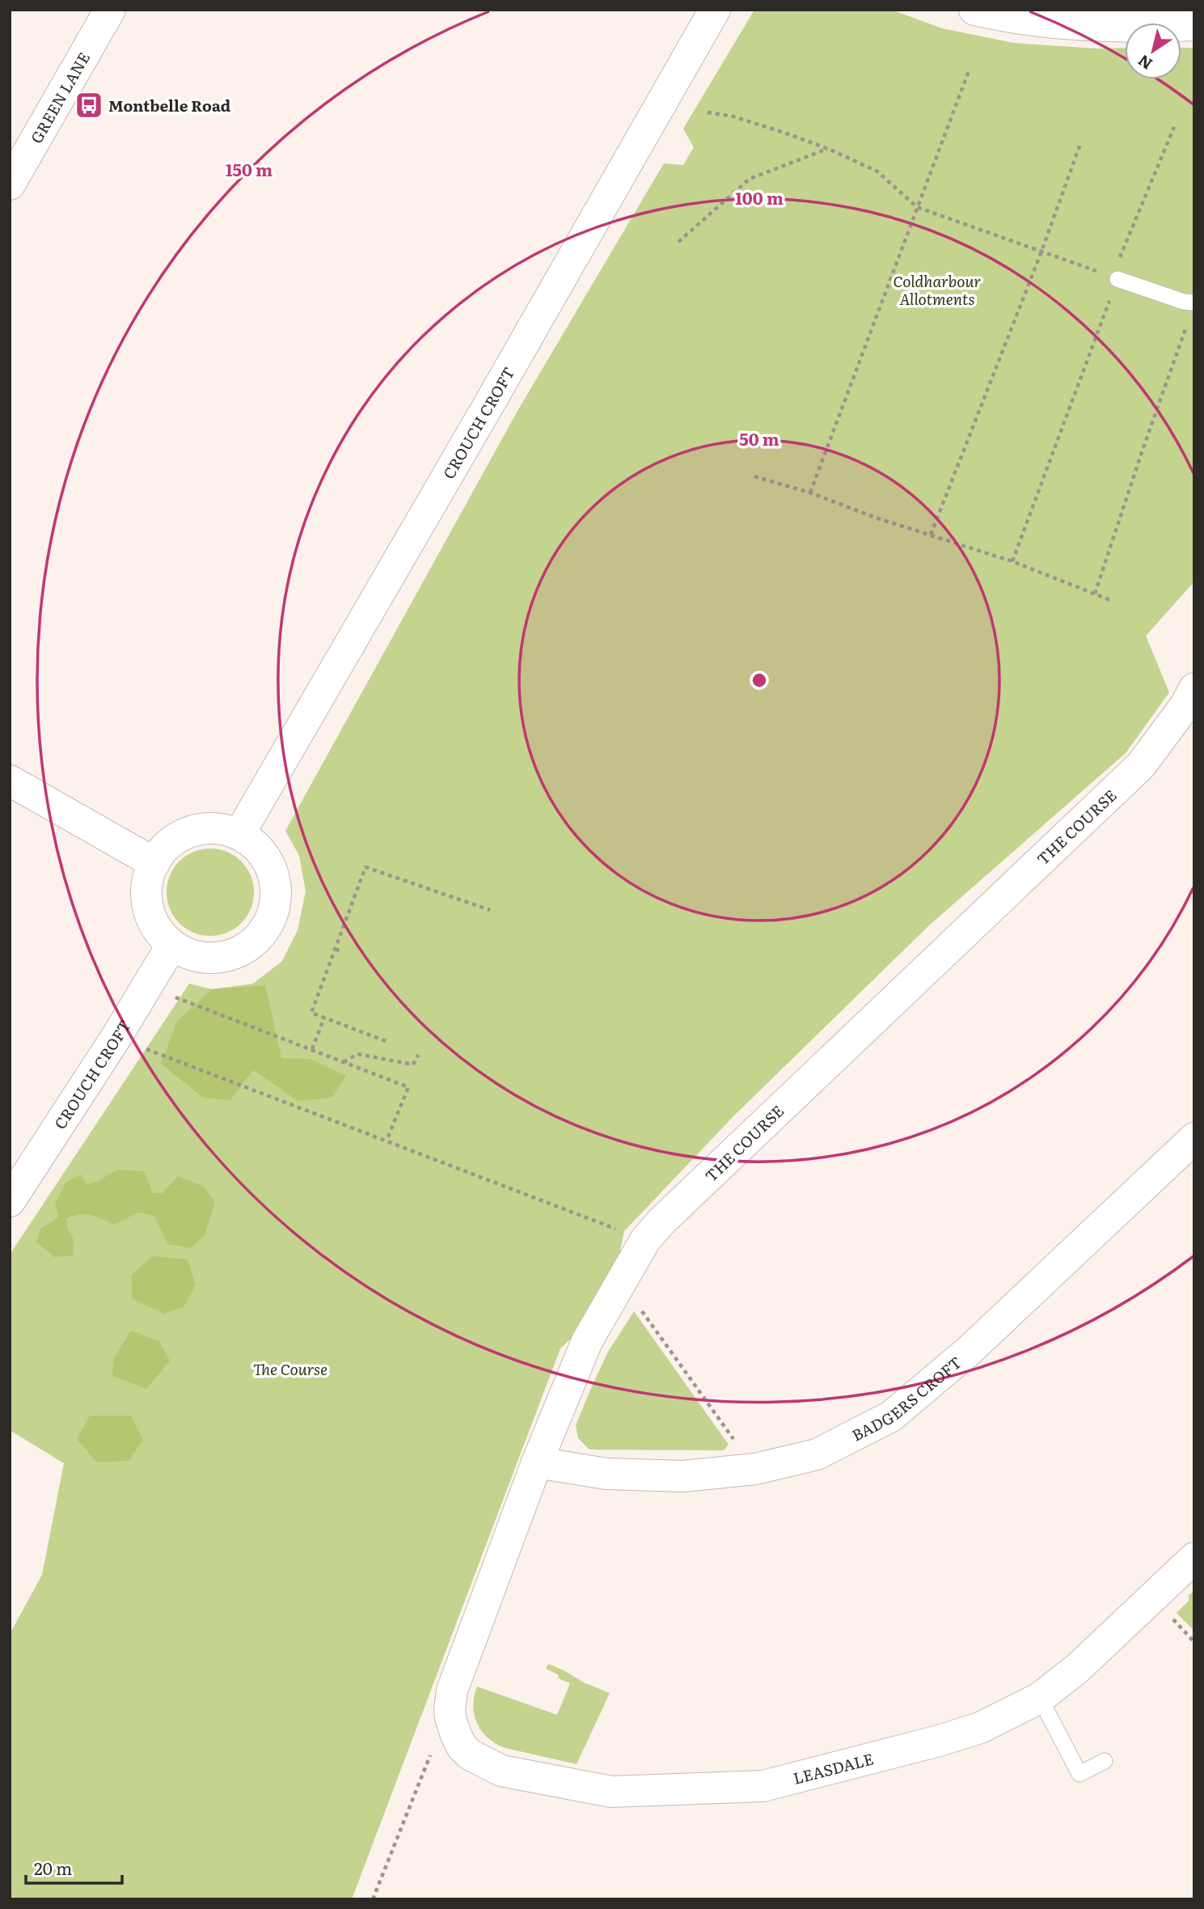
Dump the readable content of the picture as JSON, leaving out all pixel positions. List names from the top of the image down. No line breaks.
{"streets":{"street":["GREEN LANE","CROUCH CROFT","THE COURSE","BADGERS CROFT","LEASDALE"]},"crossings":[["THE COURSE","BADGERS CROFT"],["THE COURSE","LEASDALE"]],"parks":["Coldharbour Allotments","The Course"],"places":{"bus stop":["Montbelle Road"]},"scale_bar":"20 m","north":"bottom left","rings":["150 m","100 m","50 m"]}
